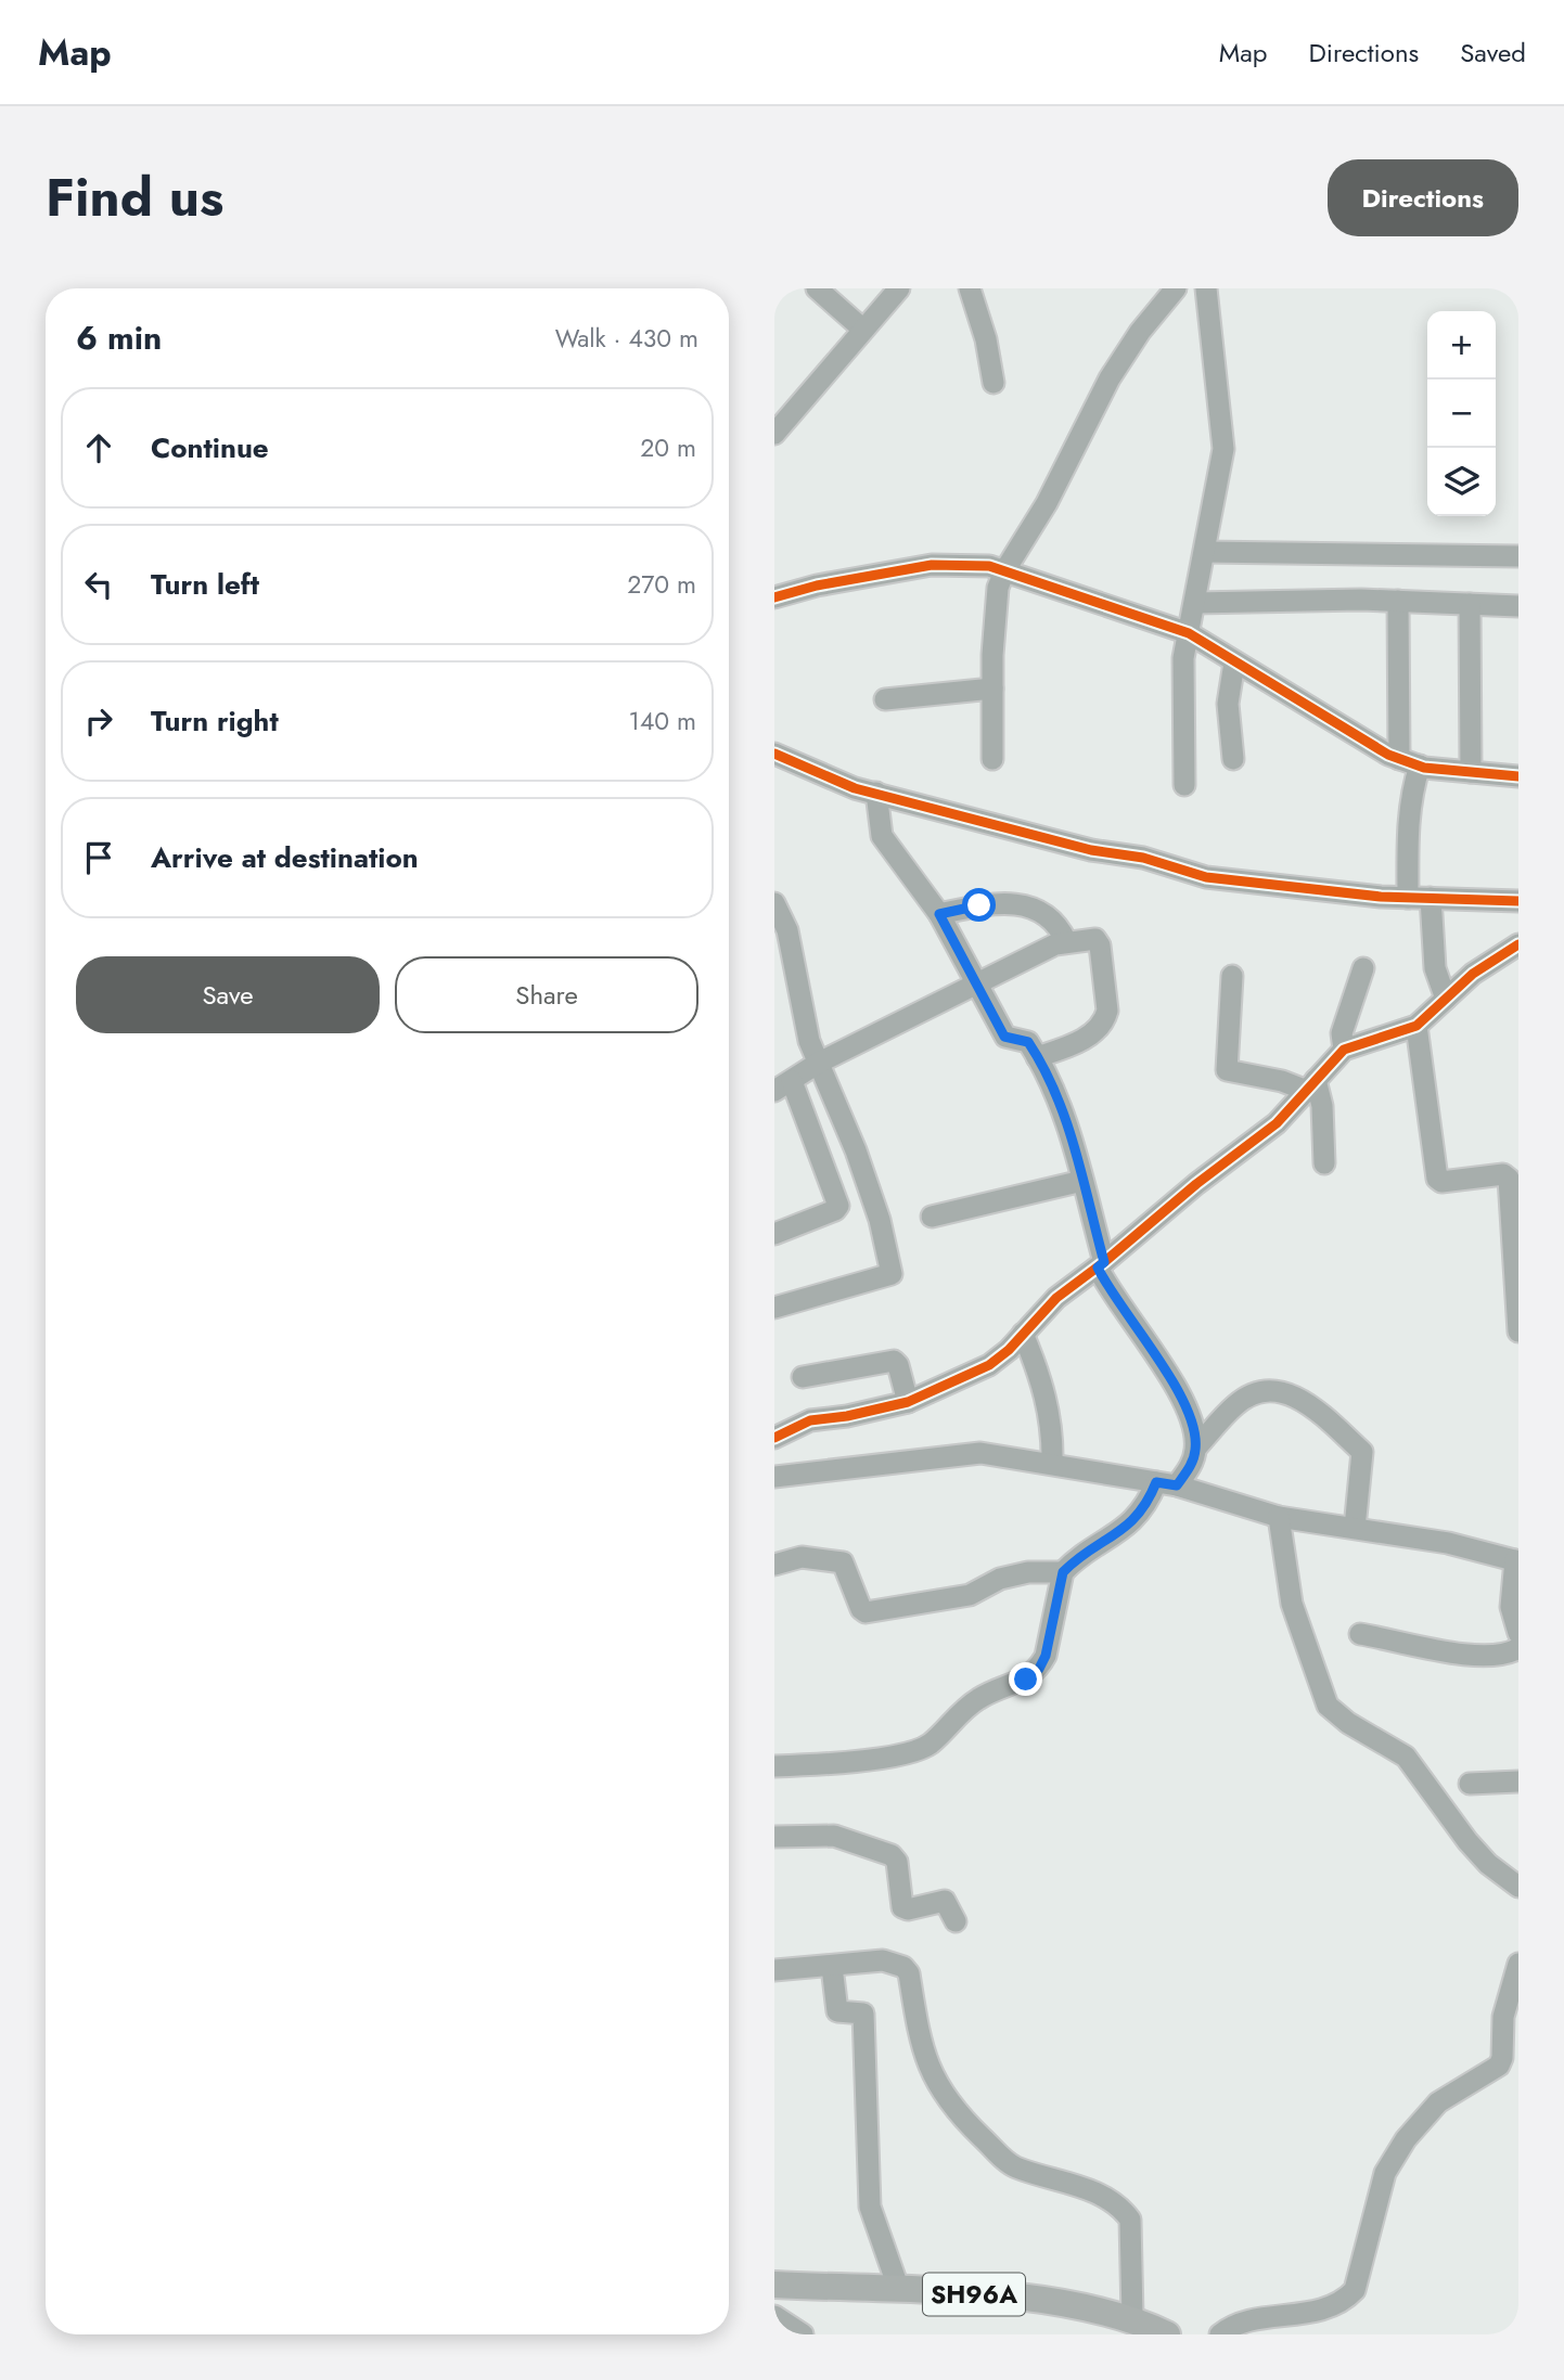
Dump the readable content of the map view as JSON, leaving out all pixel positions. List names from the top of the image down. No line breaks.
{"streets":{"main road":["SH96A"]},"page":{"header":"Map","nav":["Map","Directions","Saved"],"title":"Find us","buttons":["Directions",["Save","Share"]],"heading":["6 min","Walk · 430 m"],"map_buttons":["+","−"],"list":[["Continue","20 m"],["Turn left","270 m"],["Turn right","140 m"],"Arrive at destination"]}}
